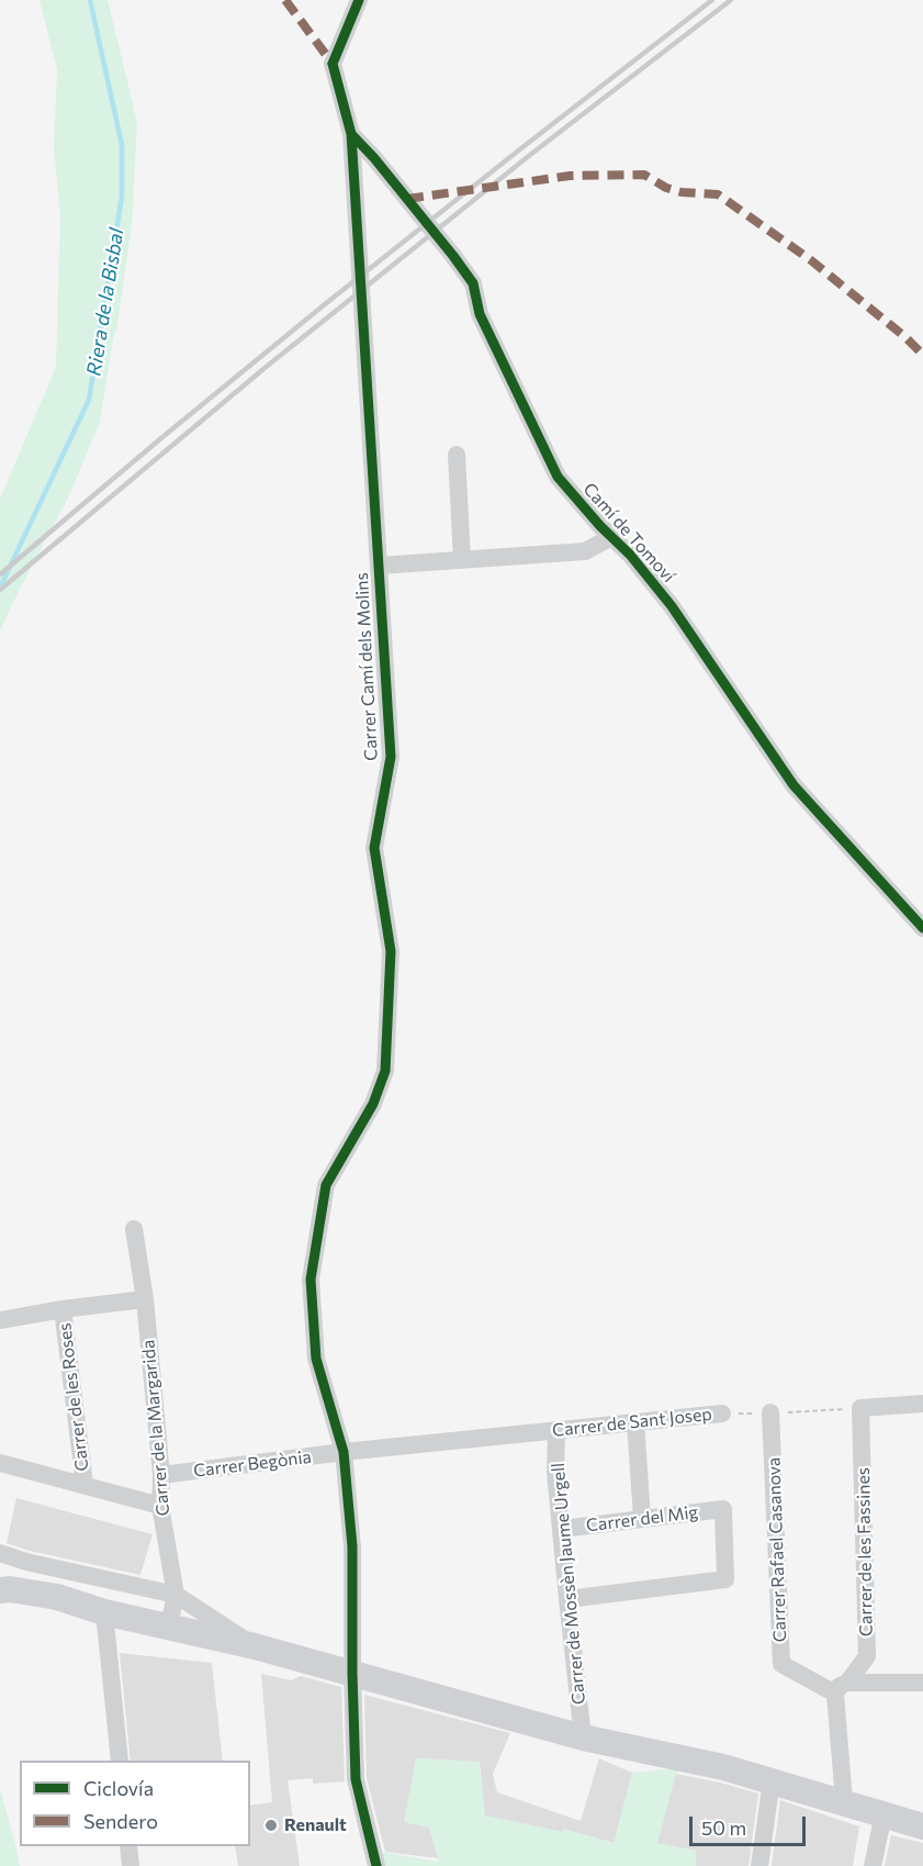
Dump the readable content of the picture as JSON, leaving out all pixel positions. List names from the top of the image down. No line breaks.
{"streets":{"street":["Camí de Tomoví","Carrer Camí dels Molins","Carrer de les Roses","Carrer de Sant Josep","Carrer de la Margarida","Carrer Begònia","Carrer del Mig","Carrer Rafael Casanova","Carrer de les Fassines","Carrer de Mossèn Jaume Urgell"]},"crossings":[["Camí de Tomoví","Carrer Camí dels Molins"],["Carrer Camí dels Molins","Carrer de Sant Josep"],["Carrer Camí dels Molins","Carrer Begònia"],["Carrer de Sant Josep","Carrer Begònia"],["Carrer de Sant Josep","Carrer Rafael Casanova"],["Carrer de Sant Josep","Carrer de les Fassines"],["Carrer de Sant Josep","Carrer de Mossèn Jaume Urgell"],["Carrer de la Margarida","Carrer Begònia"],["Carrer del Mig","Carrer de Mossèn Jaume Urgell"],["Carrer Rafael Casanova","Carrer de les Fassines"]],"water":["Riera de la Bisbal"],"places":["Renault"],"legend":["Ciclovía","Sendero"],"scale_bar":"50 m"}
